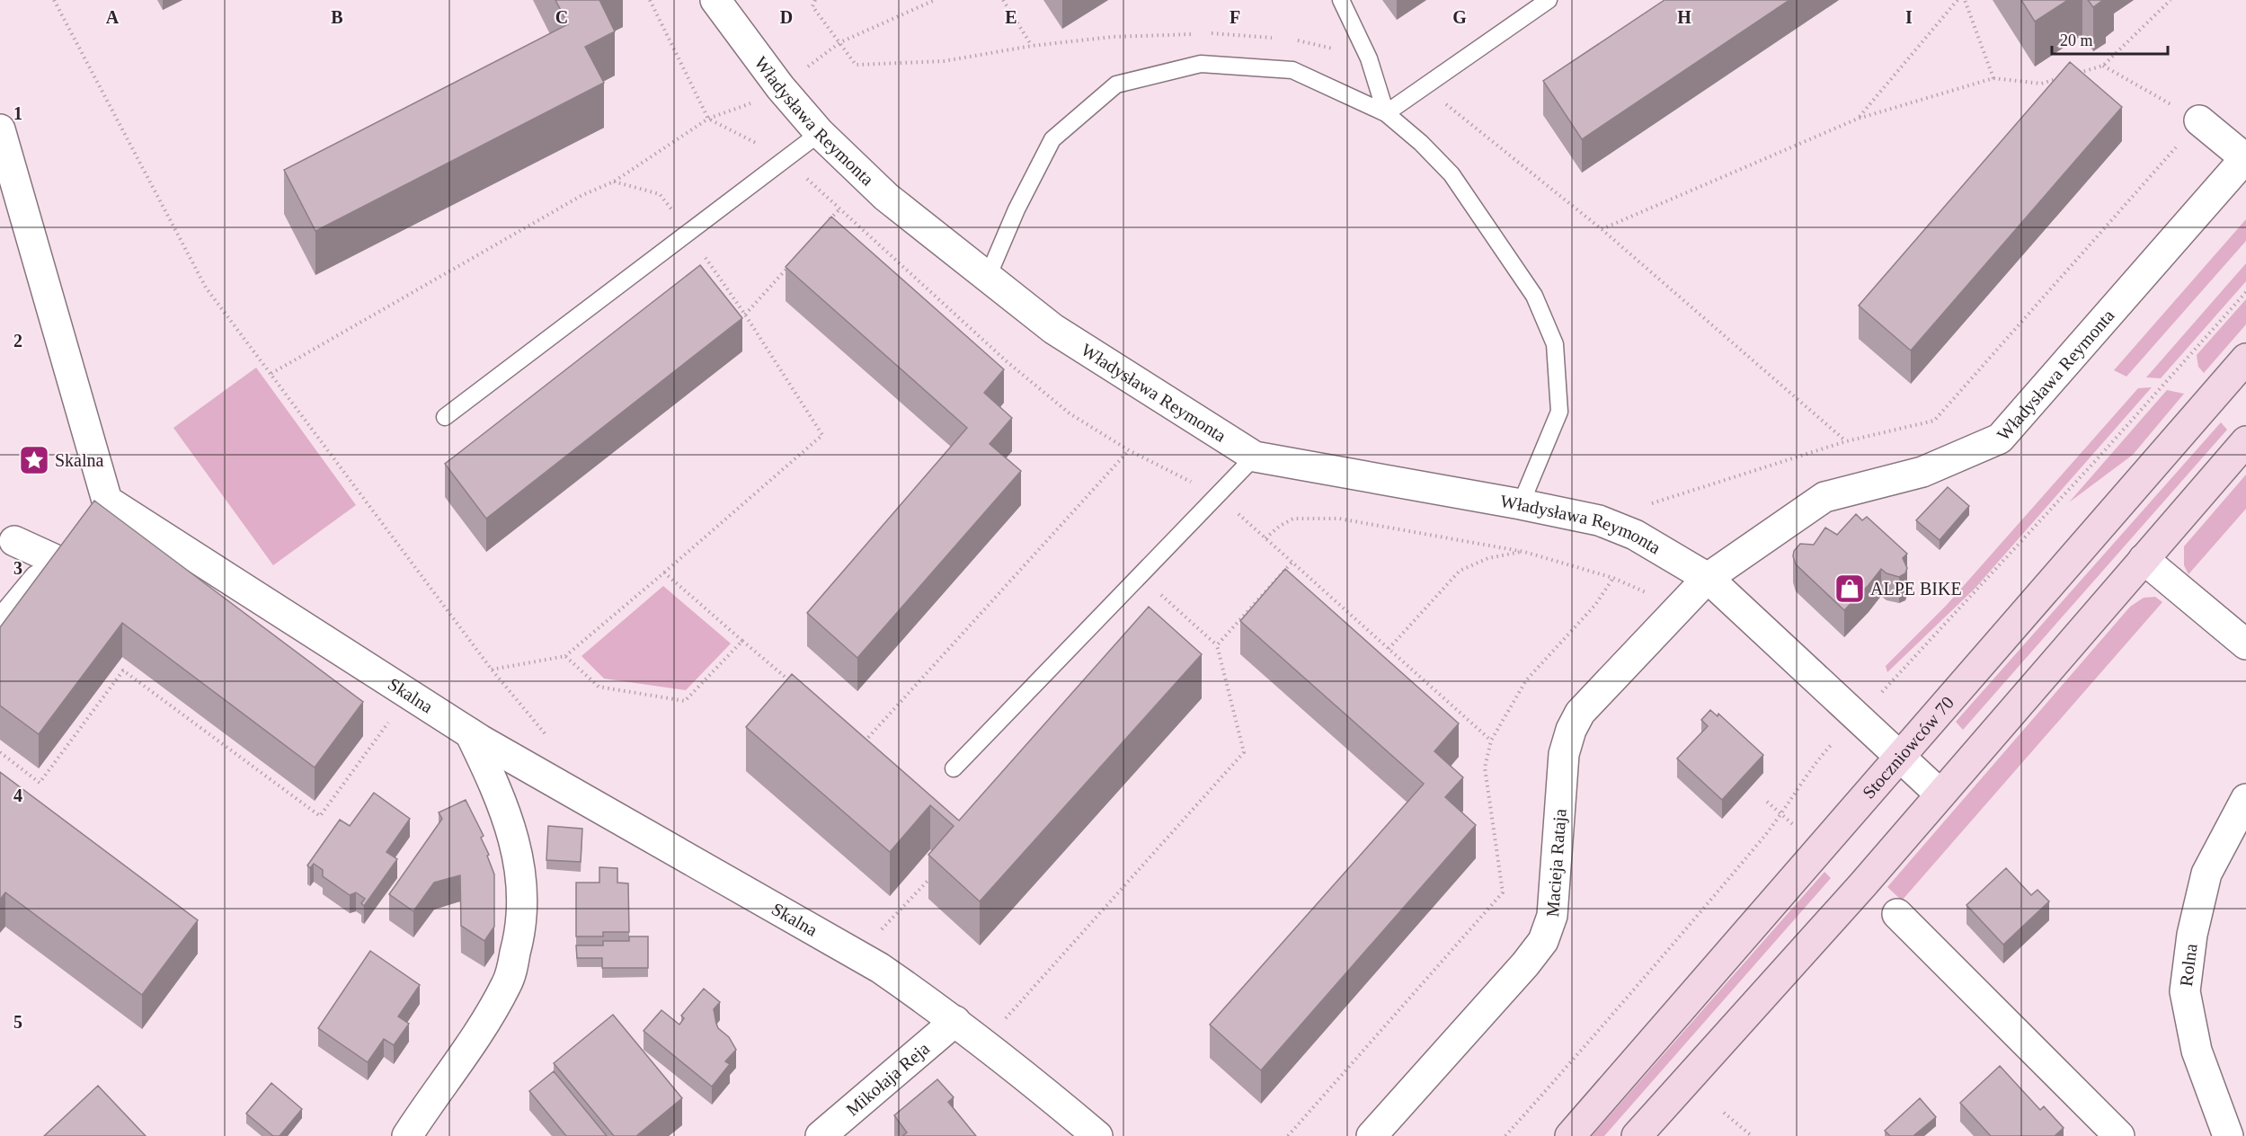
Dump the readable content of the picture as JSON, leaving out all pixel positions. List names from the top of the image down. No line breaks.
{"streets":{"street":["Władysława Reymonta","Skalna","Stoczniowców 70","Macieja Rataja","Rolna","Mikołaja Reja"]},"crossings":[["Władysława Reymonta","Stoczniowców 70"],["Władysława Reymonta","Macieja Rataja"],["Skalna","Mikołaja Reja"]],"places":{"place":["Skalna"],"shop":["ALPE BIKE"]},"scale_bar":"20 m","grid":{"columns":["A","B","C","D","E","F","G","H","I"],"rows":["1","2","3","4","5"]}}
